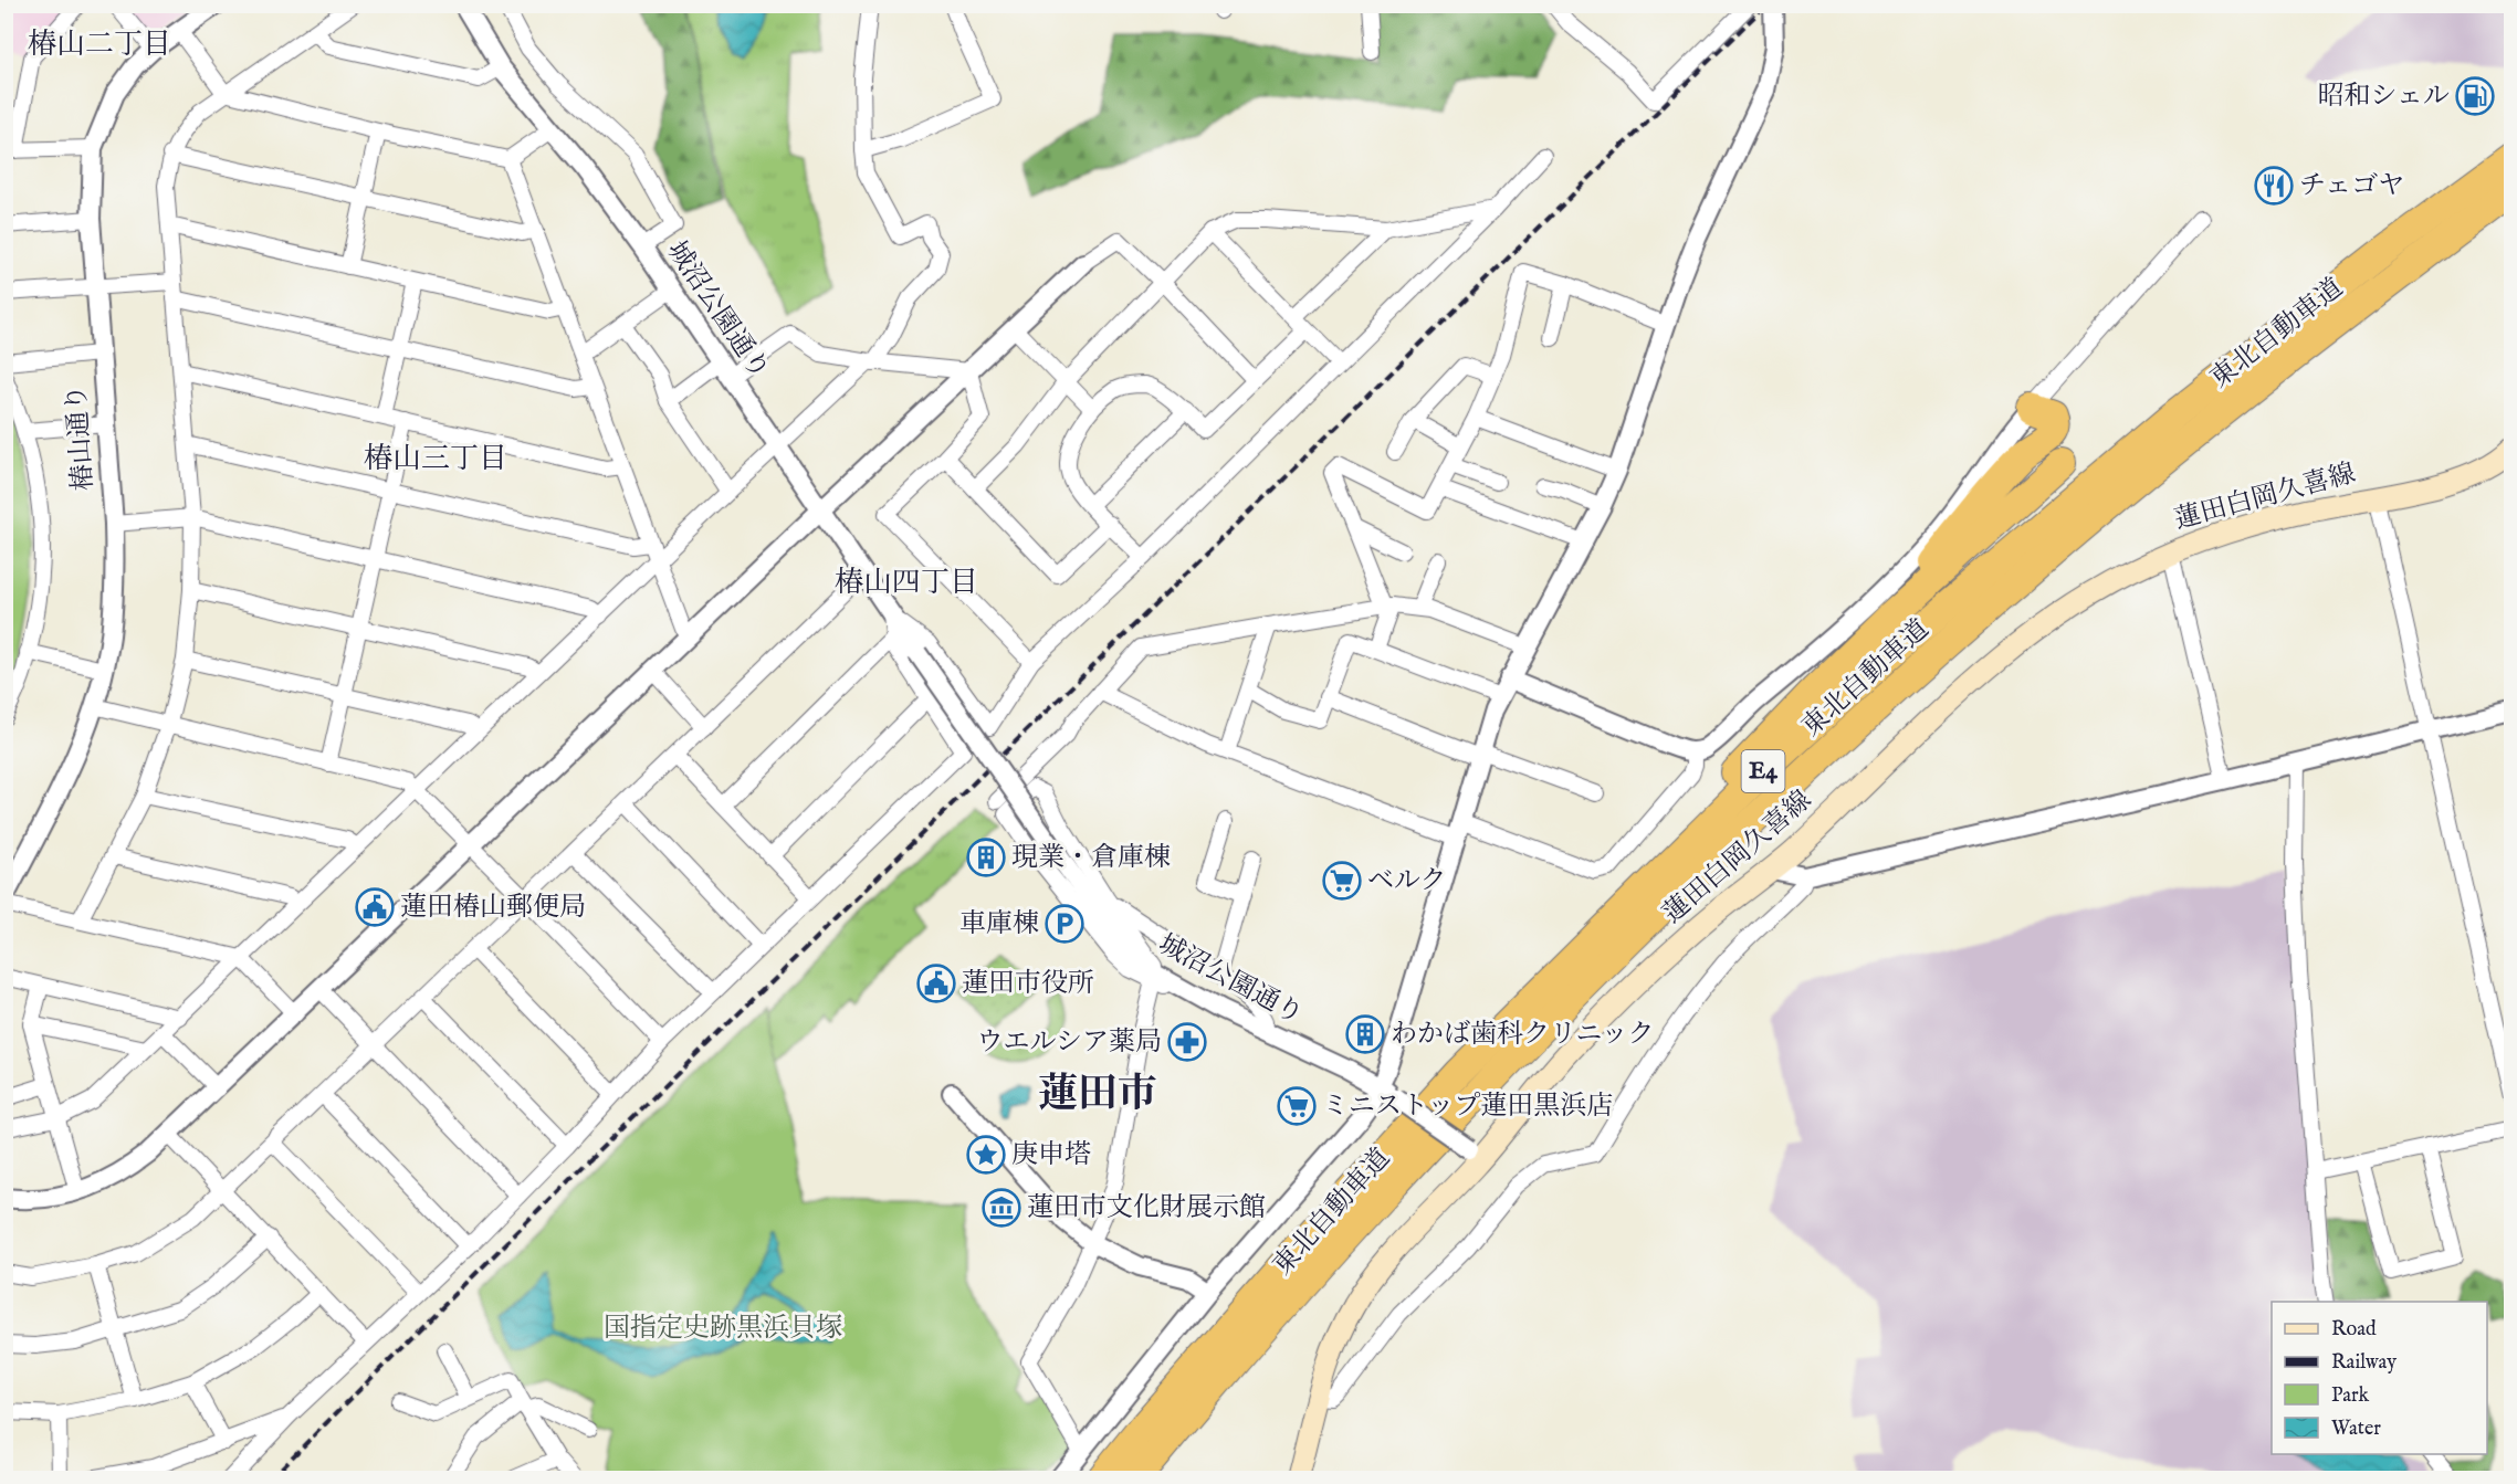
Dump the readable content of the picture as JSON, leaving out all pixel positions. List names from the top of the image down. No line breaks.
{"streets":{"highway":["東北自動車道","E4"],"main road":["蓮田白岡久喜線"],"street":["城沼公園通り","椿山通り"]},"crossings":[["城沼公園通り","蓮田白岡久喜線"]],"districts":["椿山二丁目","椿山三丁目","椿山四丁目","蓮田市"],"parks":["国指定史跡黒浜貝塚"],"places":{"fuel station":["昭和シェル"],"restaurant":["チェゴヤ"],"building":["現業・倉庫棟","わかば歯科クリニック"],"supermarket":["ベルク","ミニストップ蓮田黒浜店"],"public building":["蓮田椿山郵便局","蓮田市役所"],"parking":["車庫棟"],"pharmacy":["ウエルシア薬局"],"place":["庚申塔"],"museum":["蓮田市文化財展示館"]},"legend":["Road","Railway","Park","Water"]}
